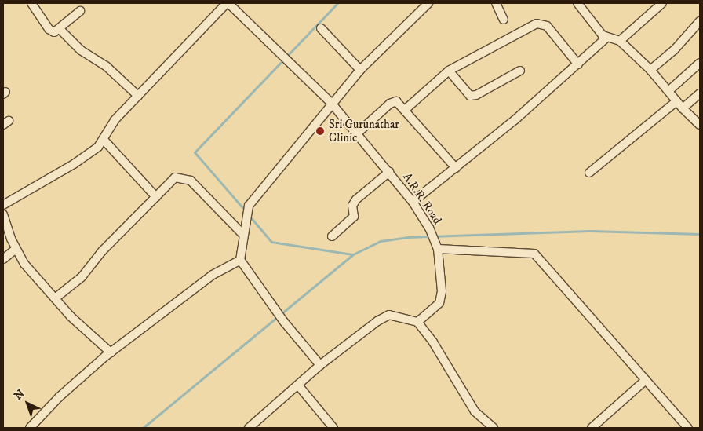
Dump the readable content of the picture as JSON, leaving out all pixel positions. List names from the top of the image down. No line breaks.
{"streets":{"street":["A.R.R. Road"]},"places":["Sri Gurunathar Clinic"],"north":"top left"}
